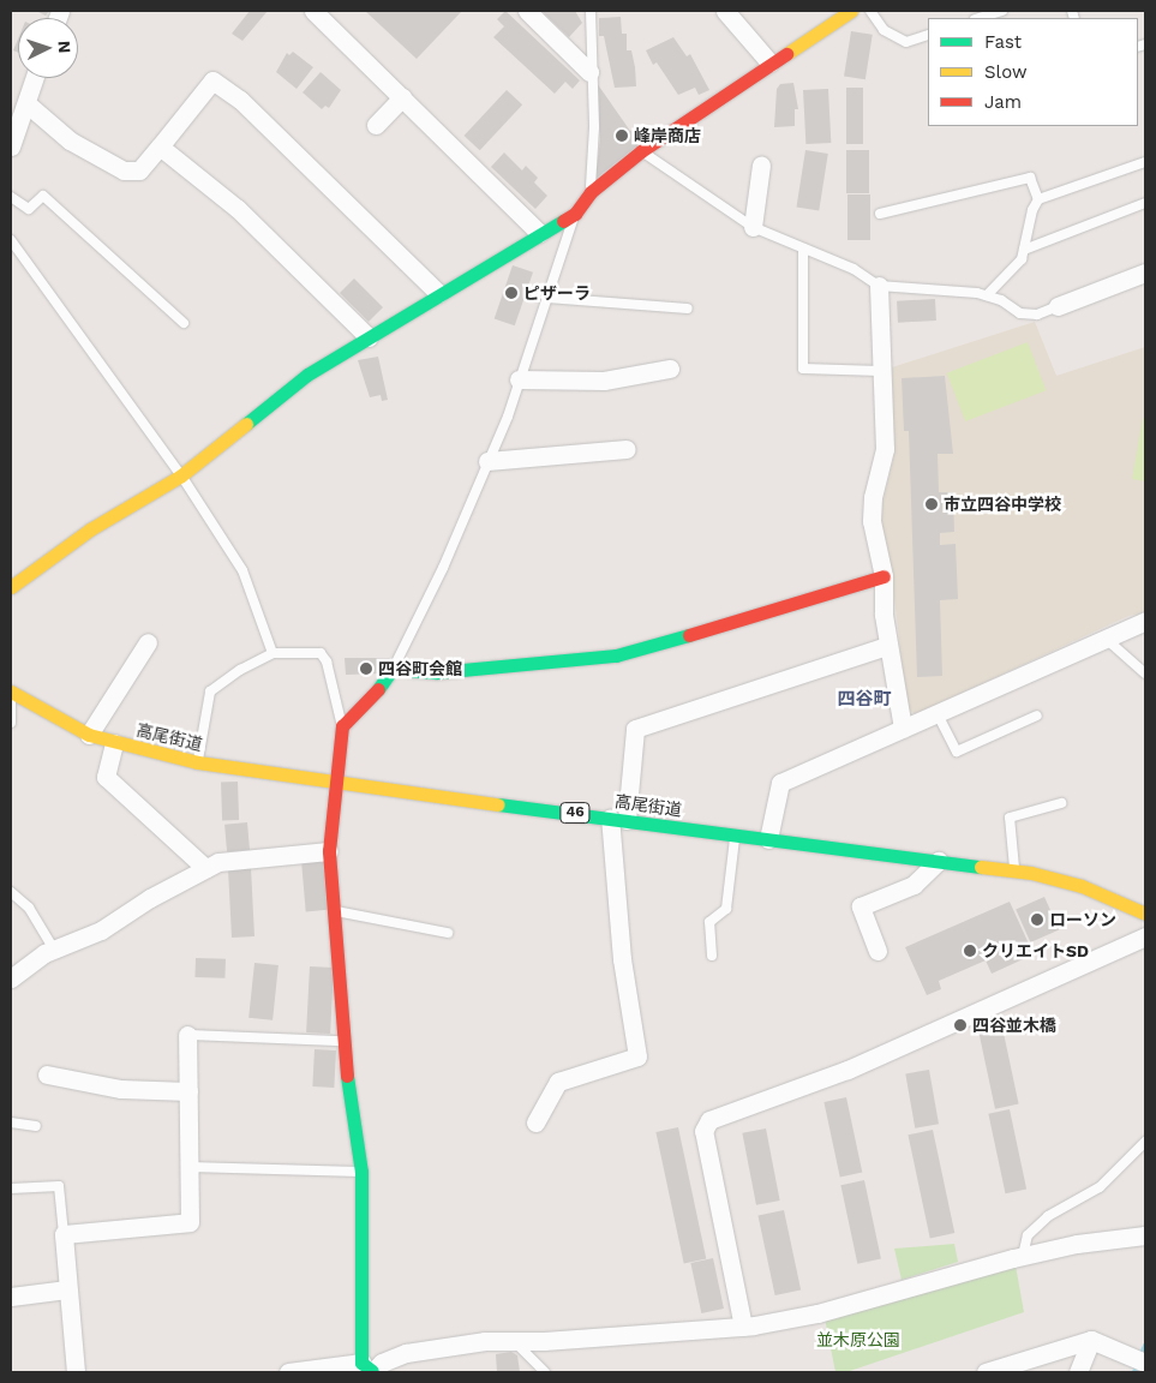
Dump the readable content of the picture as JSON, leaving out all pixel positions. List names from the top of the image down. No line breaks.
{"streets":{"street":["高尾街道","46"]},"districts":["四谷町"],"parks":["並木原公園"],"places":["峰岸商店","ピザーラ","市立四谷中学校","四谷町会館","ローソン","クリエイトSD","四谷並木橋"],"legend":["Fast","Slow","Jam"],"north":"right"}
